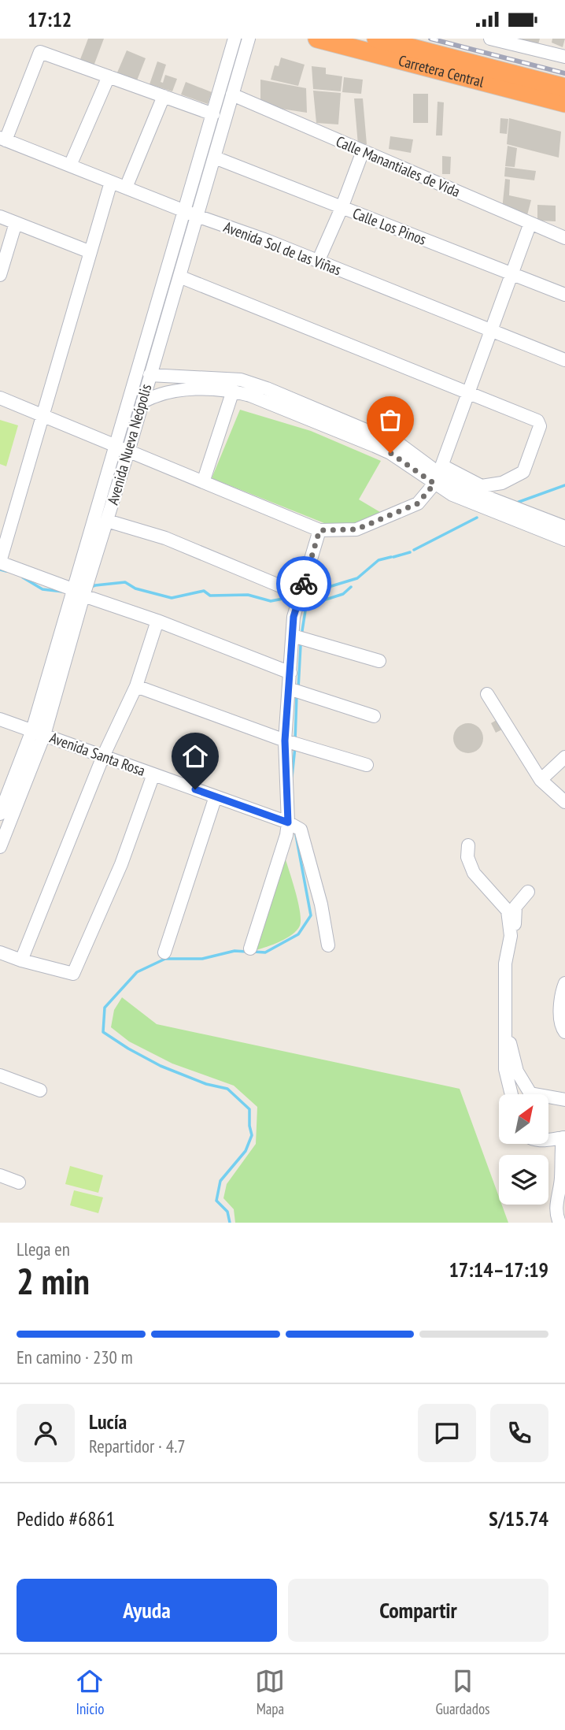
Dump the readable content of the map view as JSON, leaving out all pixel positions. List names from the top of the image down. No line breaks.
{"streets":{"highway":["Carretera Central"],"street":["Calle Manantiales de Vida","Calle Los Pinos","Avenida Sol de las Viñas","Avenida Nueva Neópolis","Avenida Santa Rosa"]},"crossings":[["Calle Manantiales de Vida","Avenida Nueva Neópolis"],["Calle Los Pinos","Avenida Nueva Neópolis"],["Avenida Sol de las Viñas","Avenida Nueva Neópolis"],["Avenida Nueva Neópolis","Avenida Santa Rosa"]],"north":"top right","page":{"status":"17:12","heading":["2 min","Llega en","17:14–17:19"],"panel":["Lucía","Repartidor · 4.7","Pedido #6861","S/15.74"],"bar":"En camino · 230 m","buttons":["Ayuda","Compartir"],"tabs":["Inicio","Mapa","Guardados"]}}
